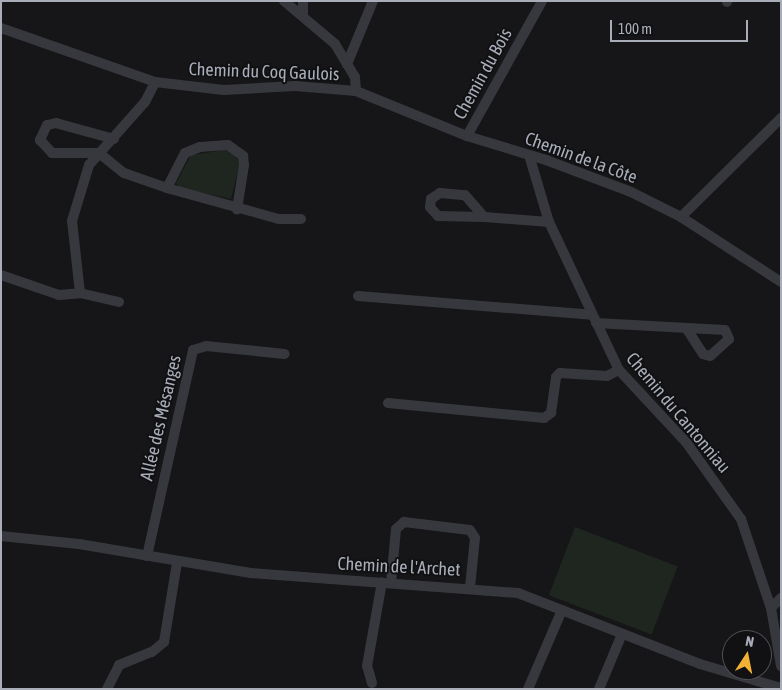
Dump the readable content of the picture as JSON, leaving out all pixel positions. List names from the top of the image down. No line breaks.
{"streets":{"street":["Chemin du Coq Gaulois","Chemin du Bois","Chemin de la Côte","Chemin du Cantonniau","Allée des Mésanges","Chemin de l'Archet"]},"crossings":[["Chemin du Coq Gaulois","Chemin de la Côte"],["Chemin du Bois","Chemin de la Côte"],["Chemin de la Côte","Chemin du Cantonniau"],["Allée des Mésanges","Chemin de l'Archet"]],"scale_bar":"100 m","north":"top"}
